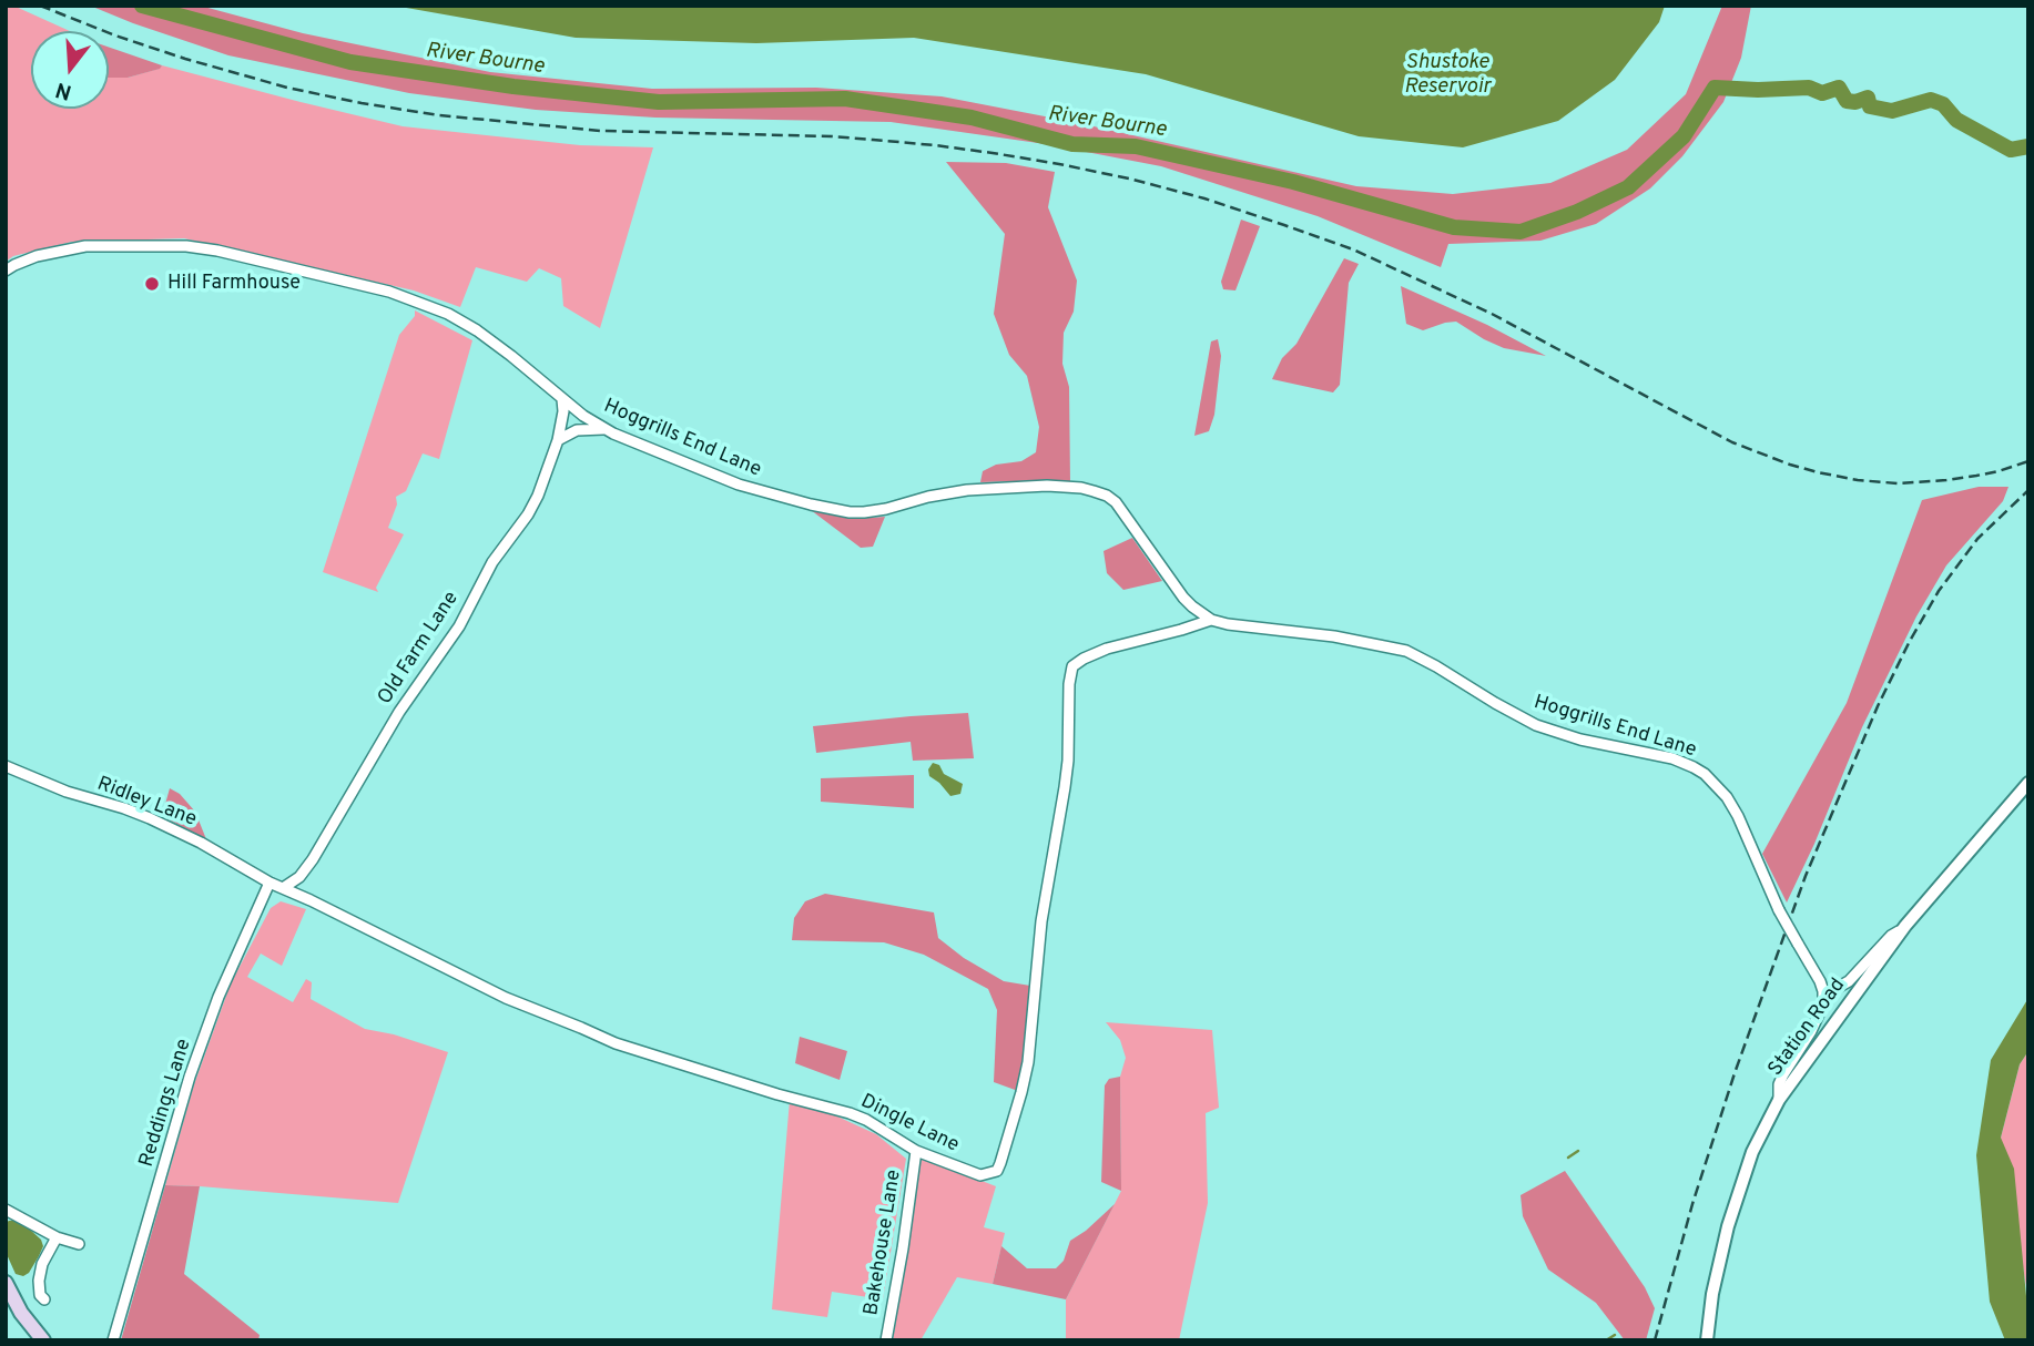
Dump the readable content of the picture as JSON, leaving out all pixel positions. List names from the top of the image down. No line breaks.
{"streets":{"street":["Hoggrills End Lane","Old Farm Lane","Ridley Lane","Station Road","Reddings Lane","Dingle Lane","Bakehouse Lane"]},"crossings":[["Hoggrills End Lane","Old Farm Lane"],["Hoggrills End Lane","Dingle Lane"],["Old Farm Lane","Dingle Lane"],["Ridley Lane","Reddings Lane"],["Ridley Lane","Dingle Lane"],["Reddings Lane","Dingle Lane"],["Dingle Lane","Bakehouse Lane"]],"water":["River Bourne","Shustoke Reservoir"],"places":["Hill Farmhouse"],"north":"bottom"}
